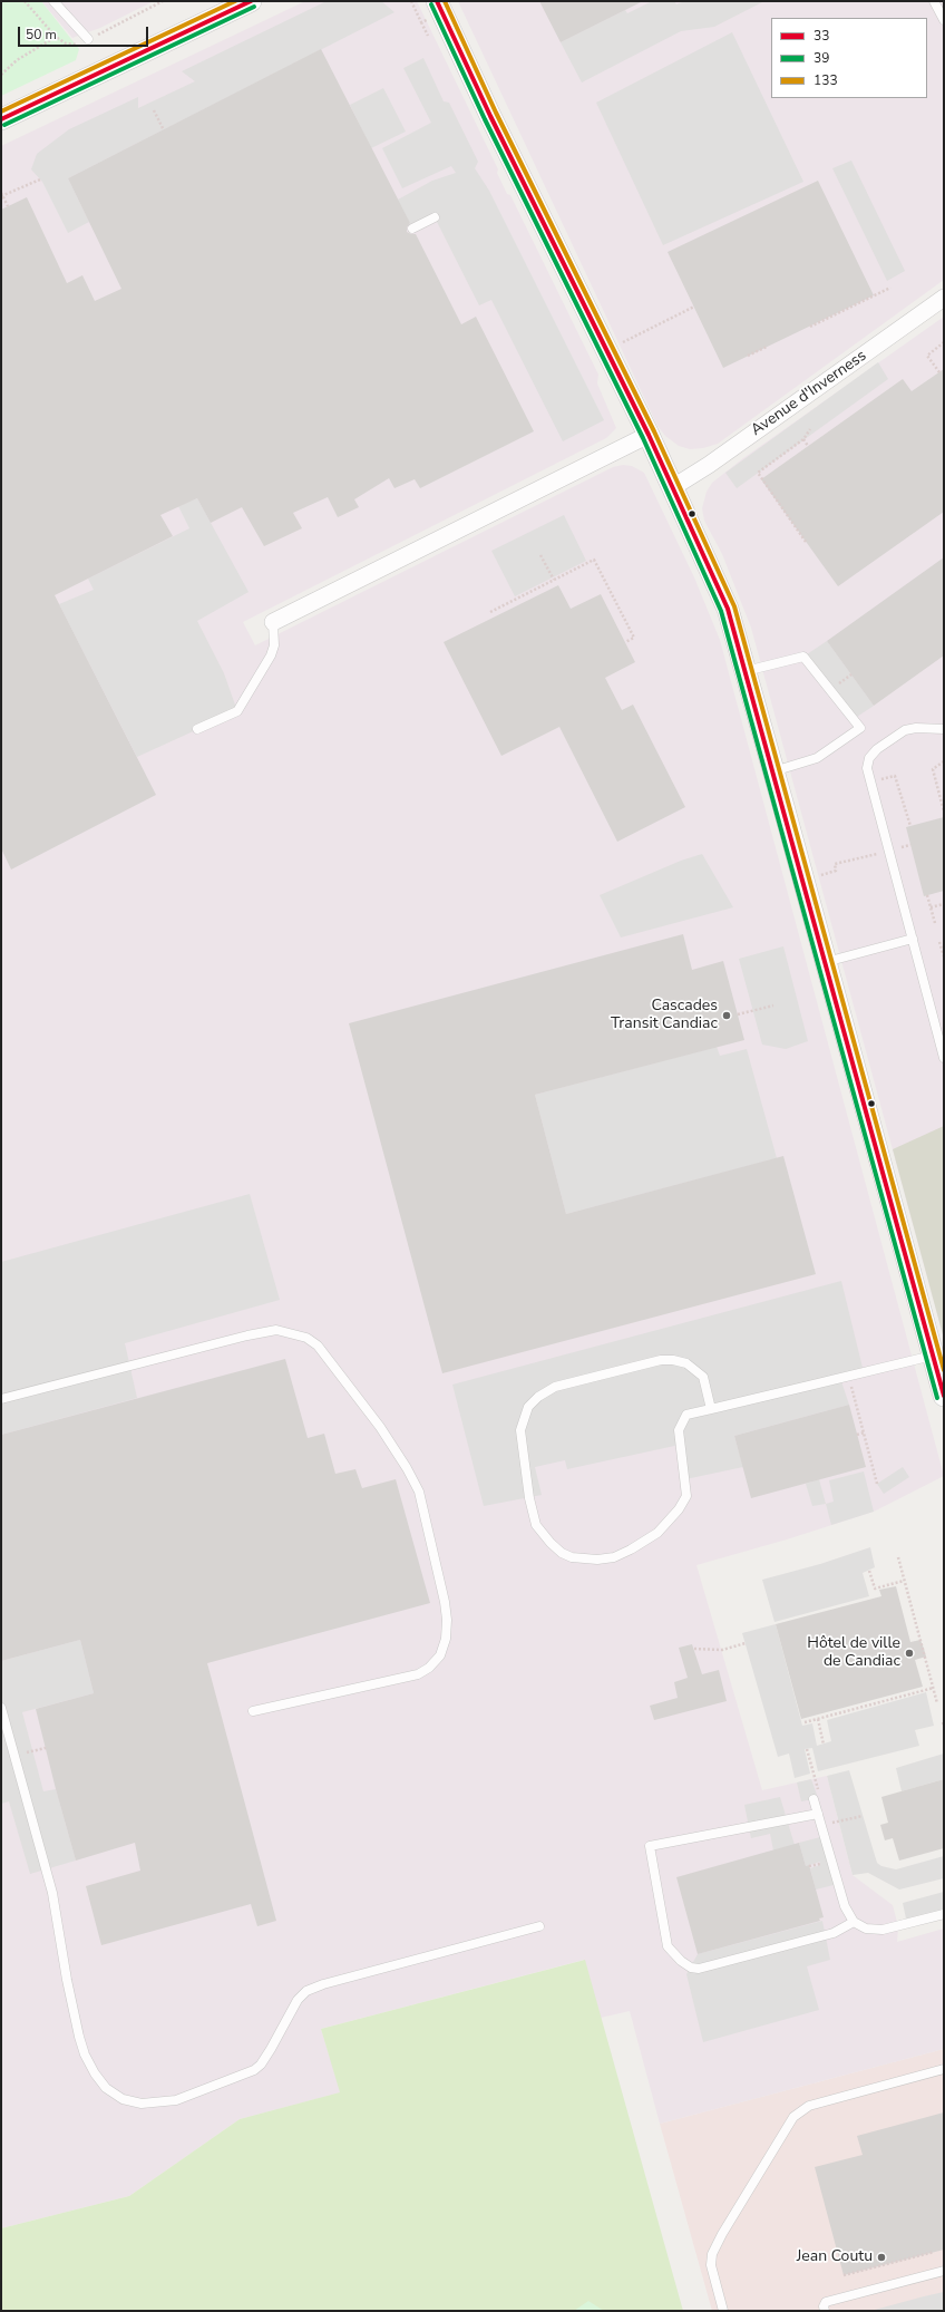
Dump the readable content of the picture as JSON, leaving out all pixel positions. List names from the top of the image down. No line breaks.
{"streets":{"street":["Avenue d'Inverness"]},"places":["Cascades Transit Candiac","Hôtel de ville de Candiac","Jean Coutu"],"lines":["transit line 33","transit line 133","transit line 39"],"legend":["33","39","133"],"scale_bar":"50 m"}
